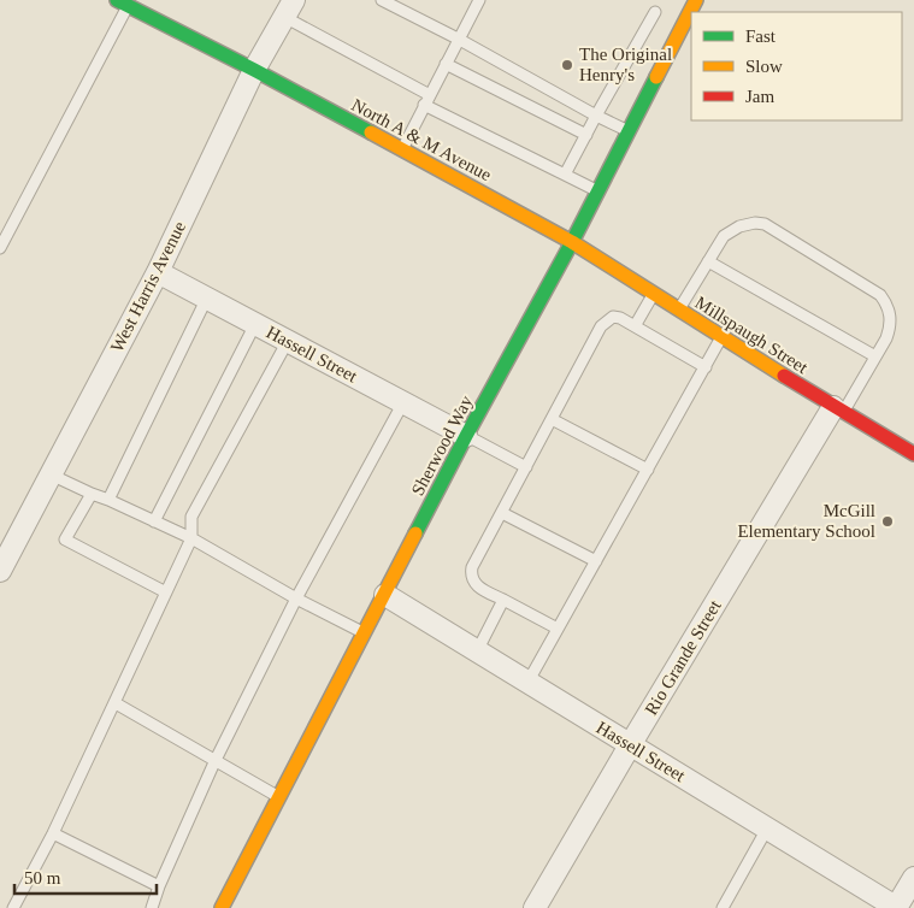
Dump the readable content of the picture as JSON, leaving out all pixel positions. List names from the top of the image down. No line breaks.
{"streets":{"main road":["North A & M Avenue","Millspaugh Street","Sherwood Way"],"street":["West Harris Avenue","Hassell Street","Rio Grande Street"]},"crossings":[["North A & M Avenue","West Harris Avenue"],["North A & M Avenue","Millspaugh Street"],["North A & M Avenue","Sherwood Way"],["West Harris Avenue","Hassell Street"],["Millspaugh Street","Sherwood Way"],["Millspaugh Street","Rio Grande Street"],["Hassell Street","Sherwood Way"],["Hassell Street","Rio Grande Street"]],"places":["The Original Henry's","McGill Elementary School"],"legend":["Fast","Slow","Jam"],"scale_bar":"50 m"}
